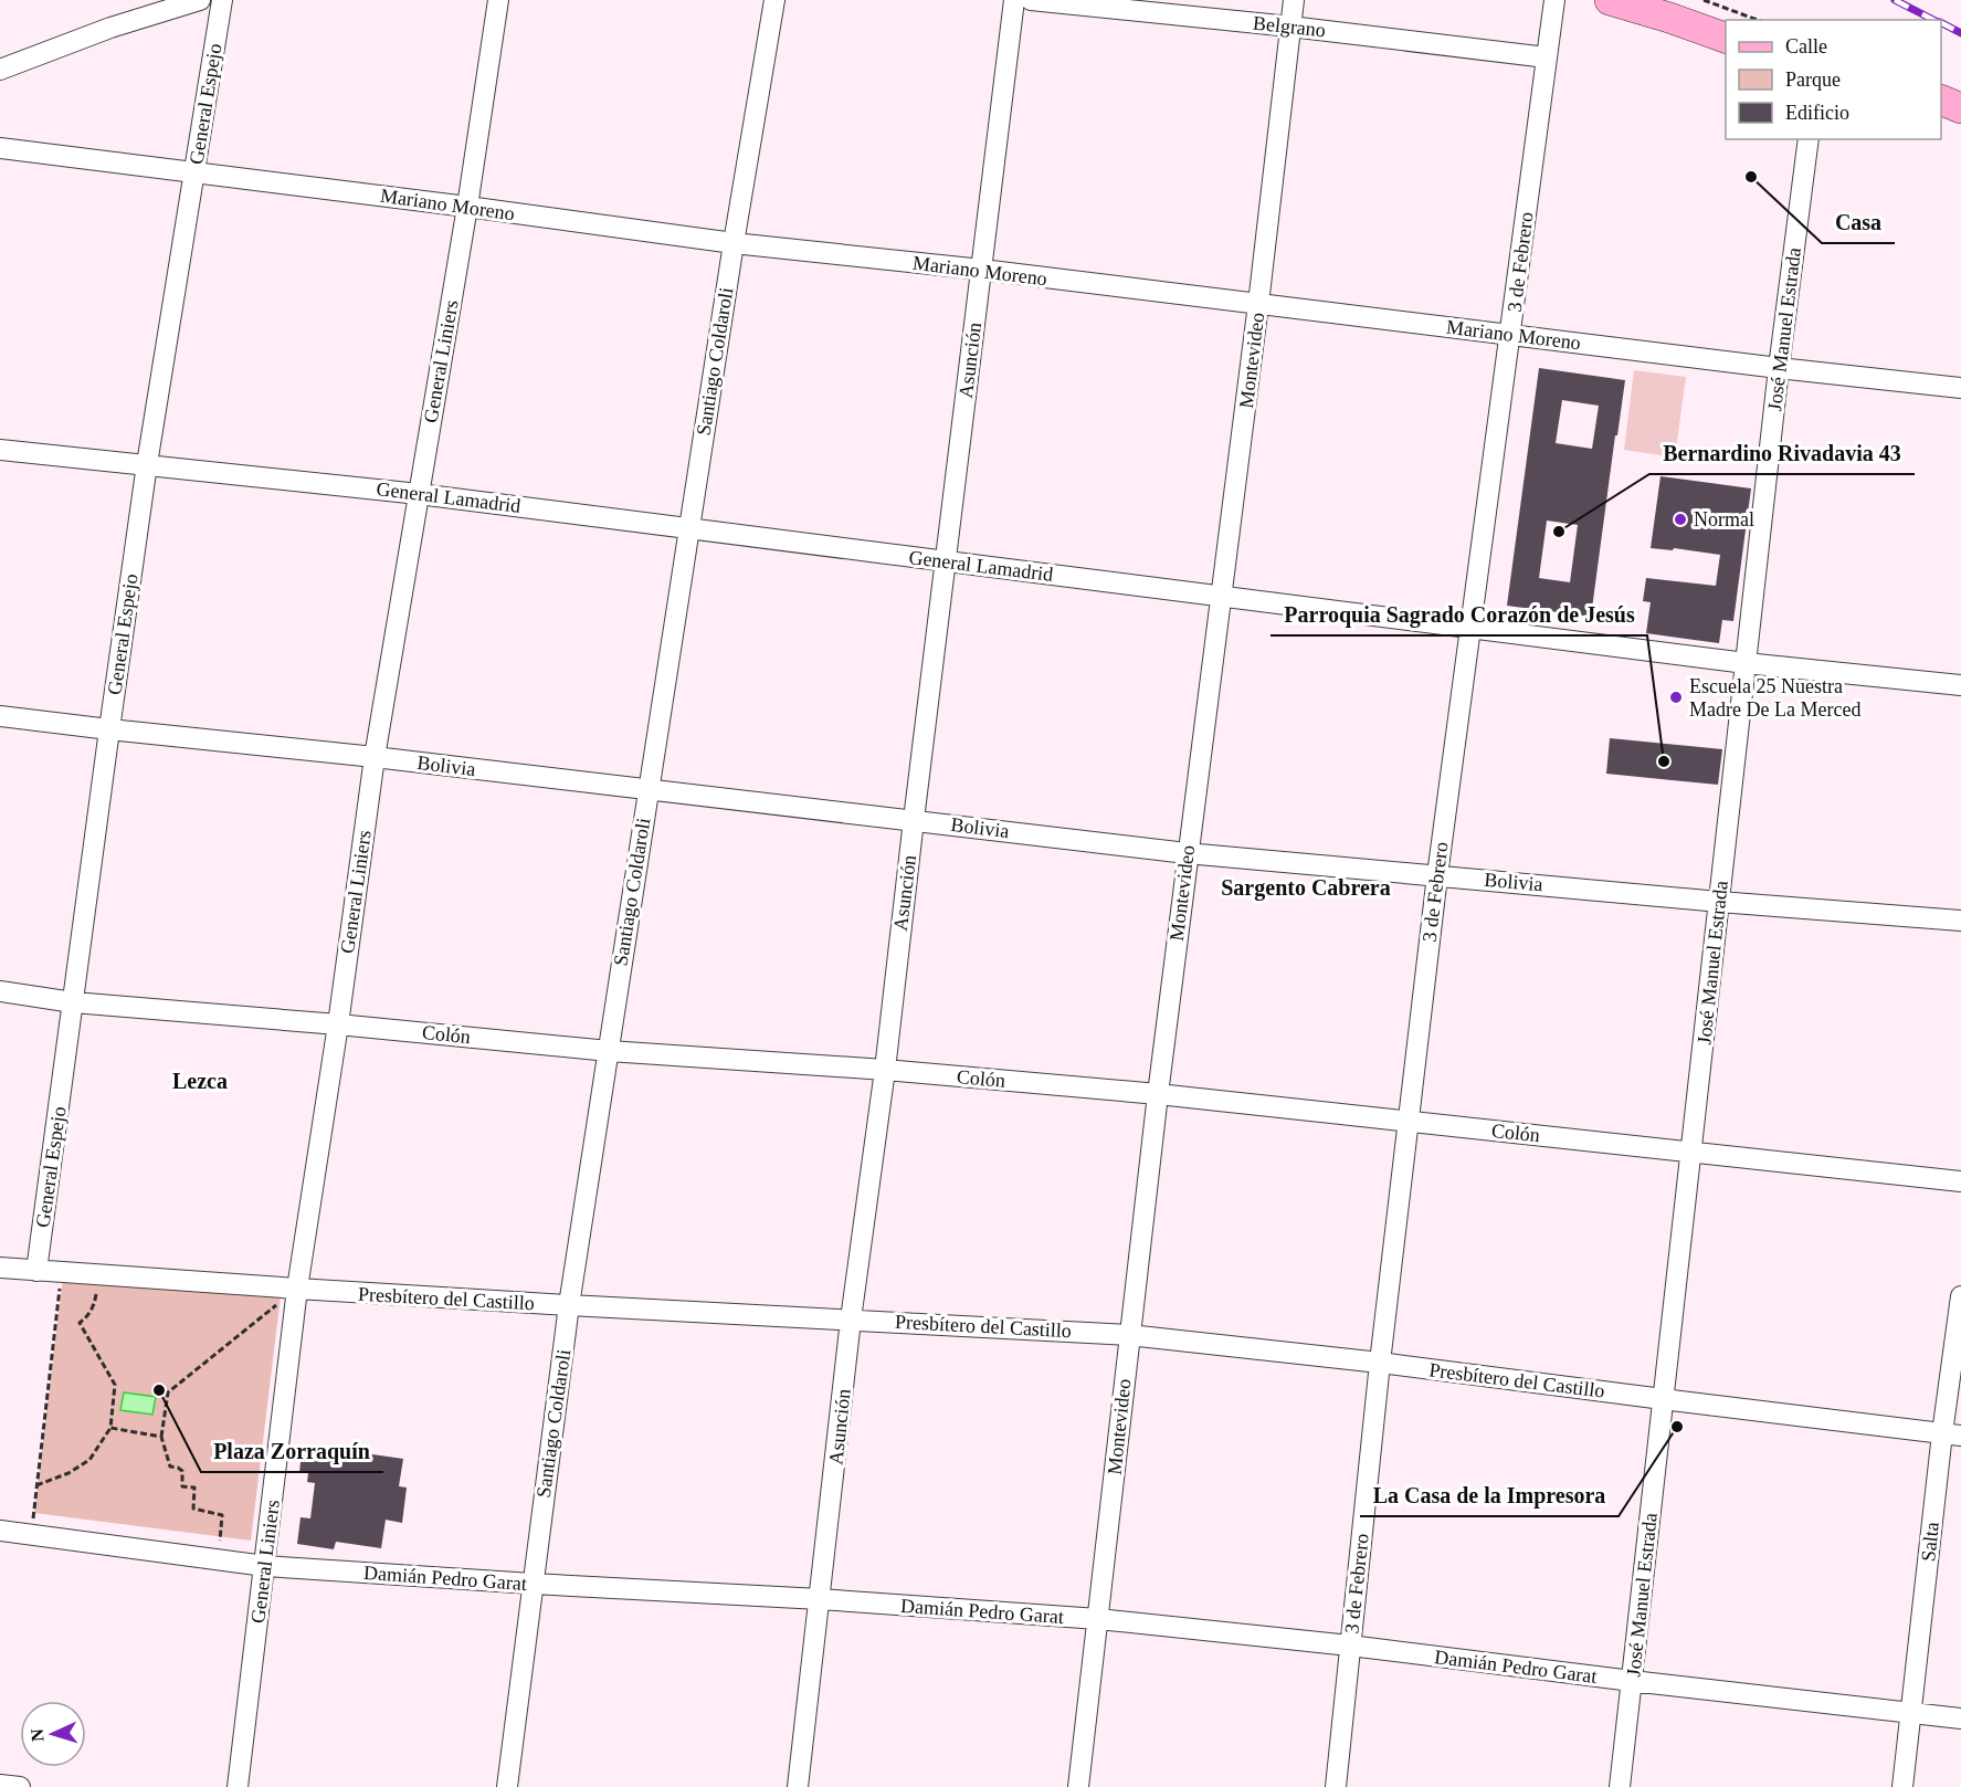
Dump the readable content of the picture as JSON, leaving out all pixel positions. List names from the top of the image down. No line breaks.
{"streets":{"street":["Belgrano","General Espejo","Mariano Moreno","3 de Febrero","José Manuel Estrada","Asunción","Montevideo","General Liniers","Santiago Coldaroli","General Lamadrid","Bolivia","Colón","Presbítero del Castillo","Salta","Damián Pedro Garat"]},"crossings":[["Belgrano","3 de Febrero"],["Belgrano","Montevideo"],["General Espejo","Mariano Moreno"],["General Espejo","General Lamadrid"],["General Espejo","Bolivia"],["General Espejo","Colón"],["General Espejo","Presbítero del Castillo"],["Mariano Moreno","3 de Febrero"],["Mariano Moreno","José Manuel Estrada"],["Mariano Moreno","Asunción"],["Mariano Moreno","Montevideo"],["Mariano Moreno","General Liniers"],["Mariano Moreno","Santiago Coldaroli"],["3 de Febrero","General Lamadrid"],["3 de Febrero","Bolivia"],["3 de Febrero","Colón"],["3 de Febrero","Presbítero del Castillo"],["3 de Febrero","Damián Pedro Garat"],["José Manuel Estrada","General Lamadrid"],["José Manuel Estrada","Bolivia"],["José Manuel Estrada","Colón"],["José Manuel Estrada","Presbítero del Castillo"],["José Manuel Estrada","Damián Pedro Garat"],["Asunción","General Lamadrid"],["Asunción","Bolivia"],["Asunción","Colón"],["Asunción","Presbítero del Castillo"],["Asunción","Damián Pedro Garat"],["Montevideo","General Lamadrid"],["Montevideo","Bolivia"],["Montevideo","Colón"],["Montevideo","Presbítero del Castillo"],["Montevideo","Damián Pedro Garat"],["General Liniers","General Lamadrid"],["General Liniers","Bolivia"],["General Liniers","Colón"],["General Liniers","Presbítero del Castillo"],["General Liniers","Damián Pedro Garat"],["Santiago Coldaroli","General Lamadrid"],["Santiago Coldaroli","Bolivia"],["Santiago Coldaroli","Colón"],["Santiago Coldaroli","Presbítero del Castillo"],["Santiago Coldaroli","Damián Pedro Garat"],["Presbítero del Castillo","Salta"],["Salta","Damián Pedro Garat"]],"districts":["Sargento Cabrera","Lezca"],"places":["Casa","Normal","Bernardino Rivadavia 43","Escuela 25 Nuestra Madre De La Merced","Parroquia Sagrado Corazón de Jesús","Plaza Zorraquín","La Casa de la Impresora"],"legend":["Calle","Parque","Edificio"],"north":"left"}
